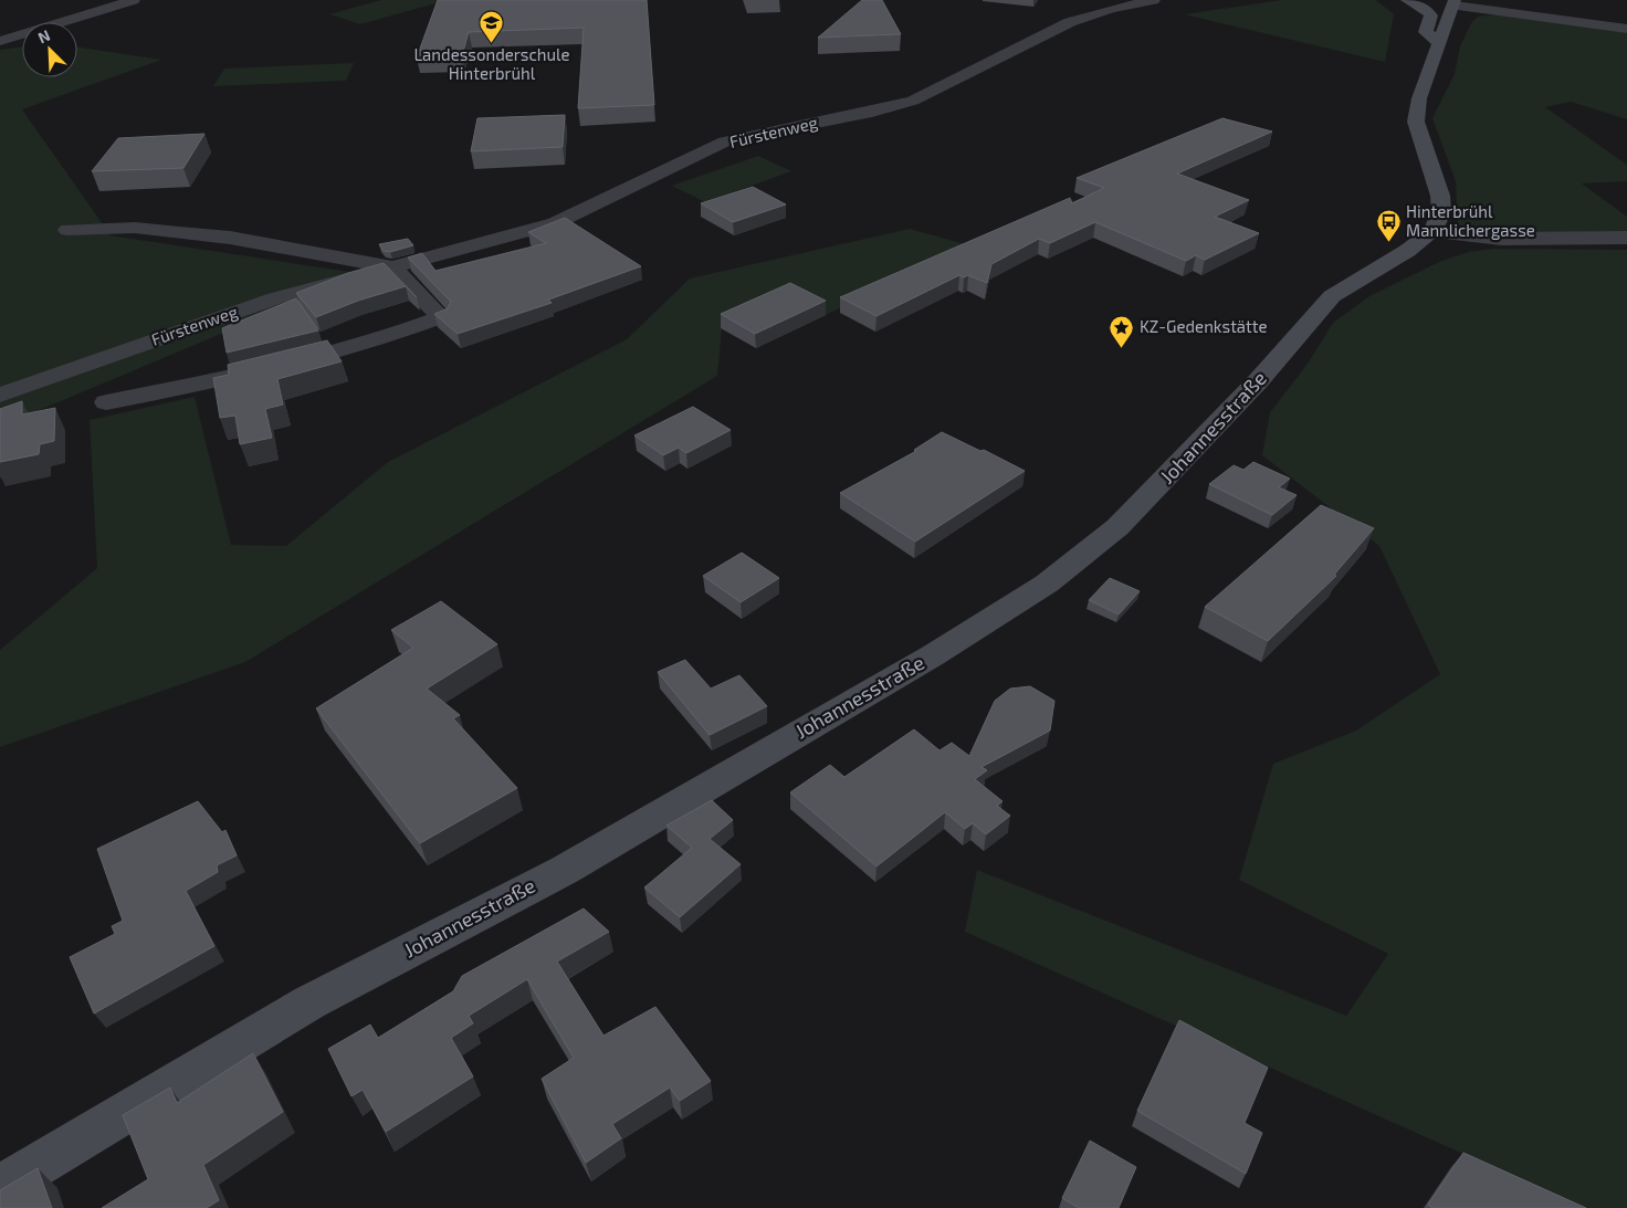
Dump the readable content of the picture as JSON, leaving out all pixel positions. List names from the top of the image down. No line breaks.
{"streets":{"main road":["Johannesstraße"],"street":["Fürstenweg"]},"places":{"school or university":["Landessonderschule Hinterbrühl"],"bus stop":["Hinterbrühl Mannlichergasse"],"place":["KZ-Gedenkstätte"]},"north":"top left"}
